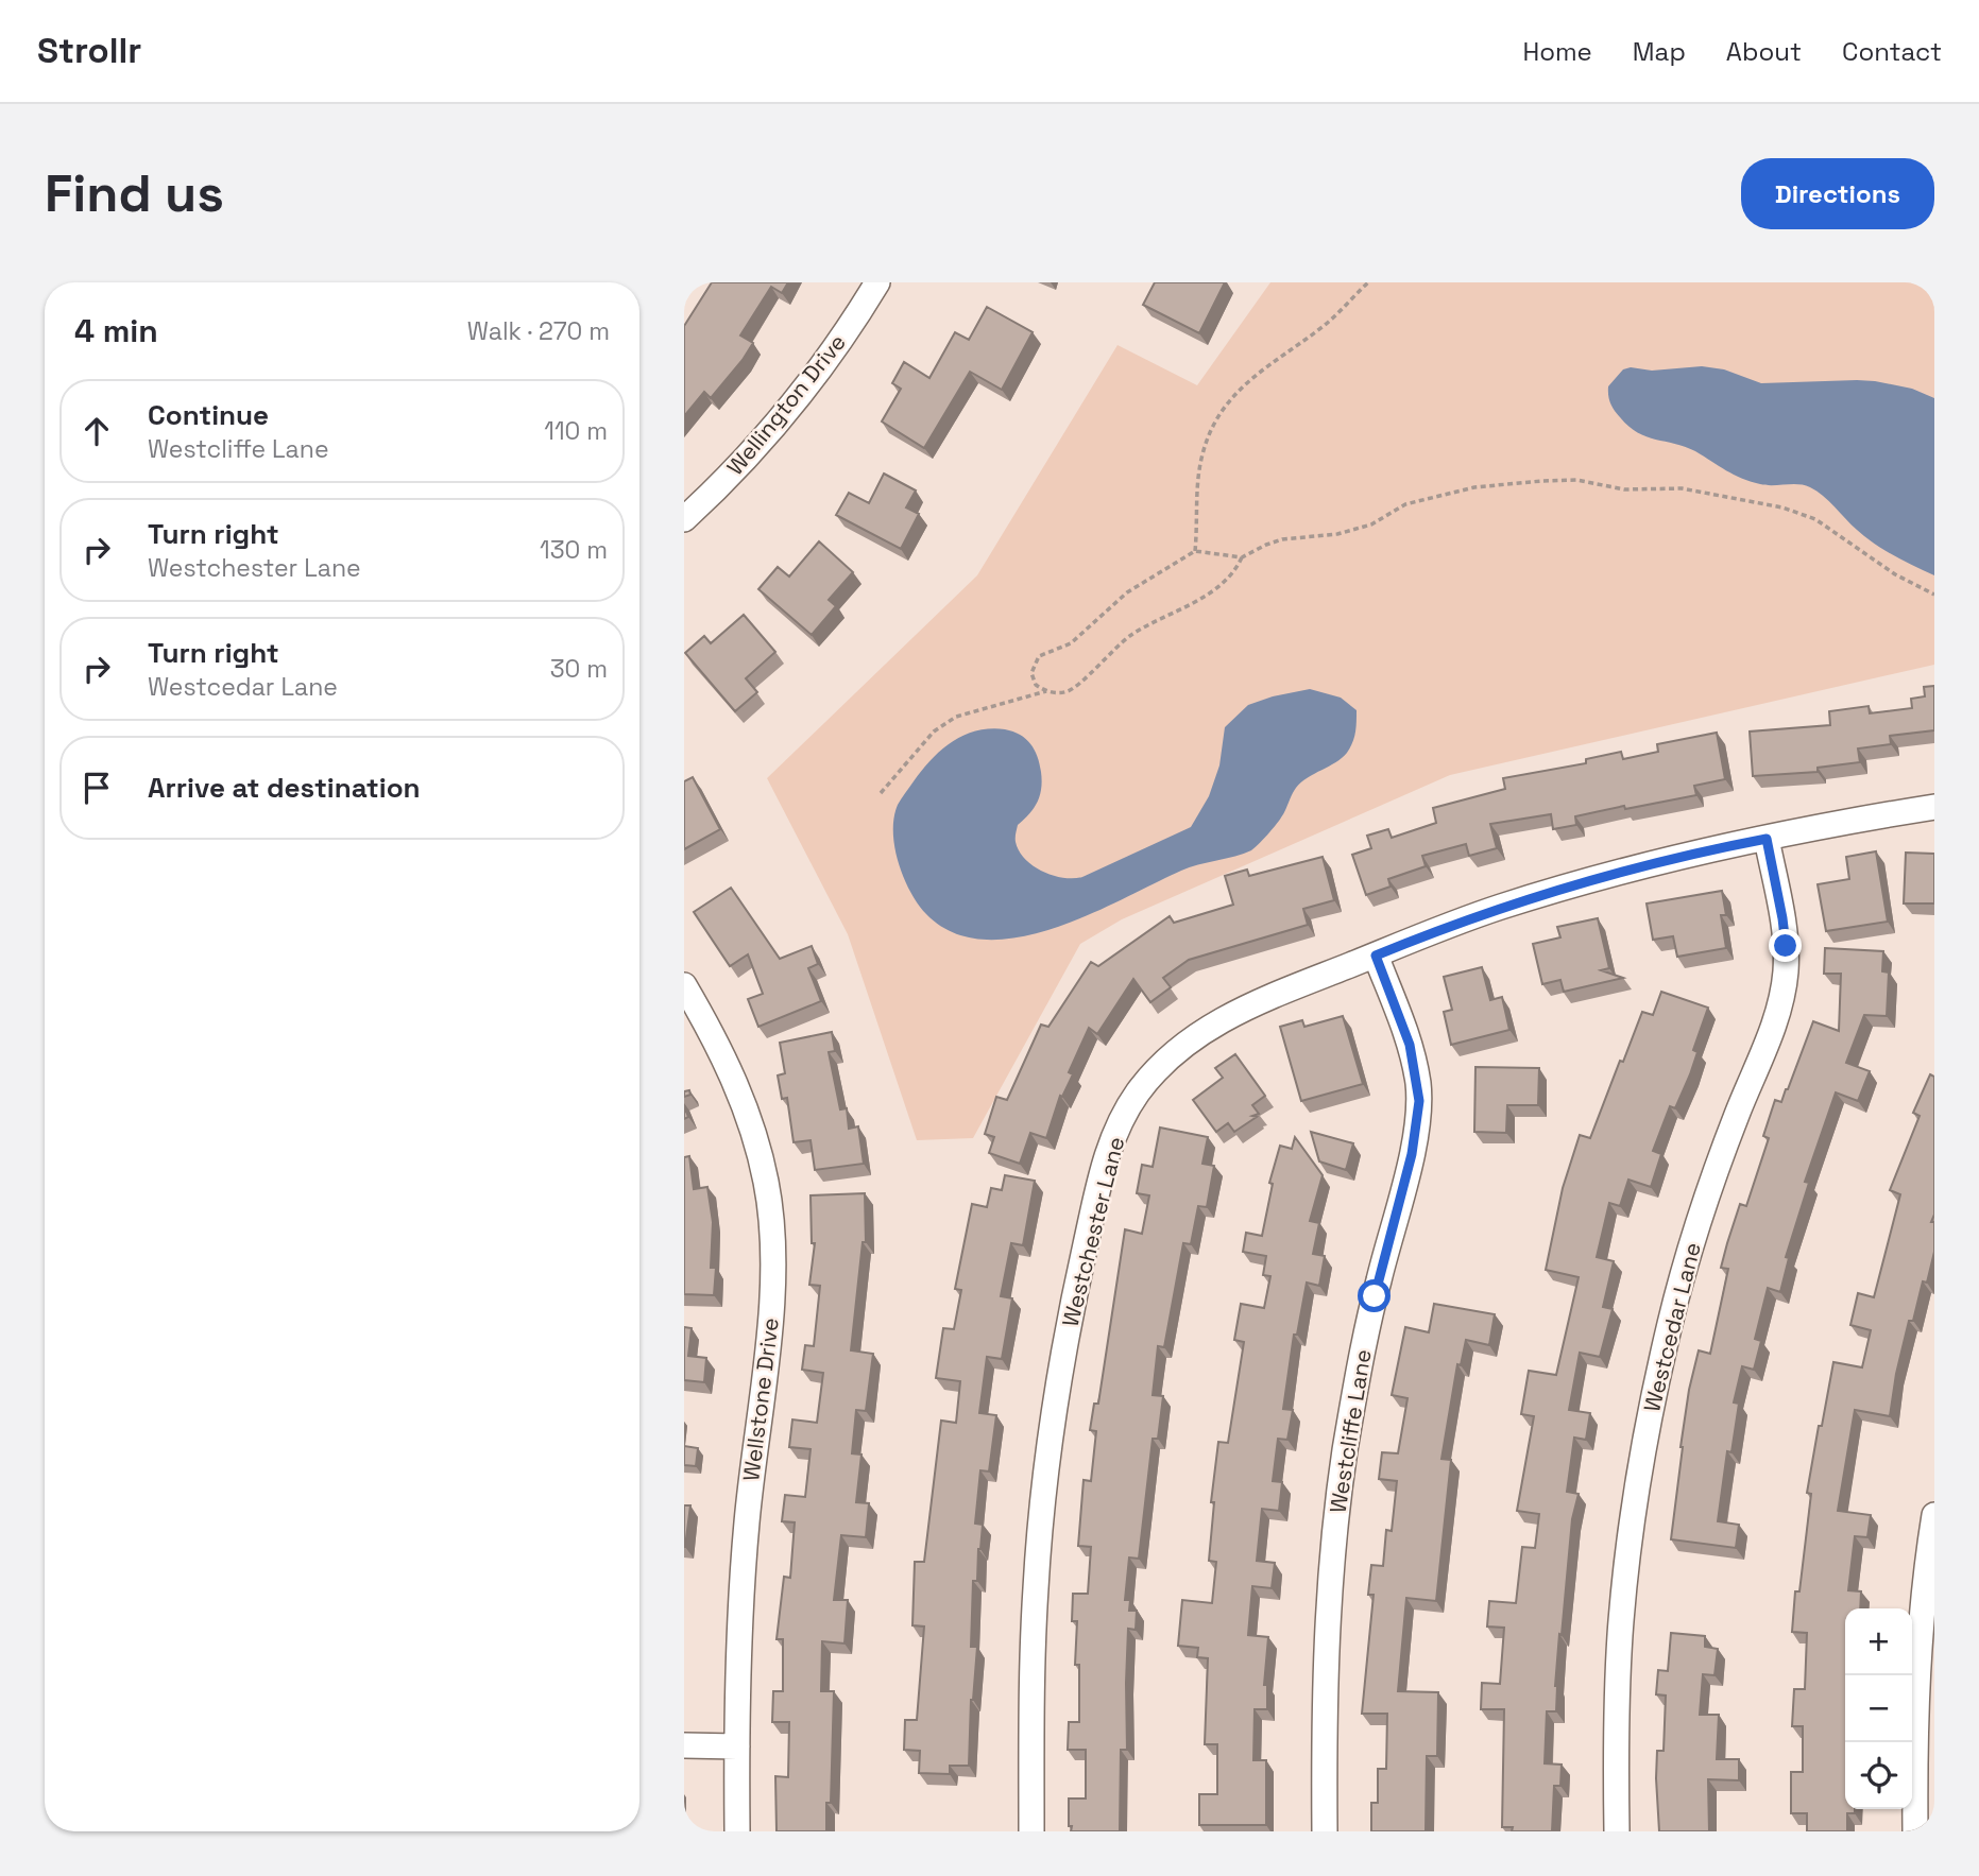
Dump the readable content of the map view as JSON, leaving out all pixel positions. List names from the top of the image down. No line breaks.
{"streets":{"street":["Wellington Drive","Westchester Lane","Westcedar Lane","Wellstone Drive","Westcliffe Lane"]},"crossings":[["Westchester Lane","Westcedar Lane"],["Westchester Lane","Westcliffe Lane"]],"page":{"header":"Strollr","nav":["Home","Map","About","Contact"],"buttons":"Directions","title":"Find us","heading":["4 min","Walk · 270 m"],"list":[["Continue","Westcliffe Lane","110 m"],["Turn right","Westchester Lane","130 m"],["Turn right","Westcedar Lane","30 m"],"Arrive at destination"],"map_buttons":["+","−"]}}
